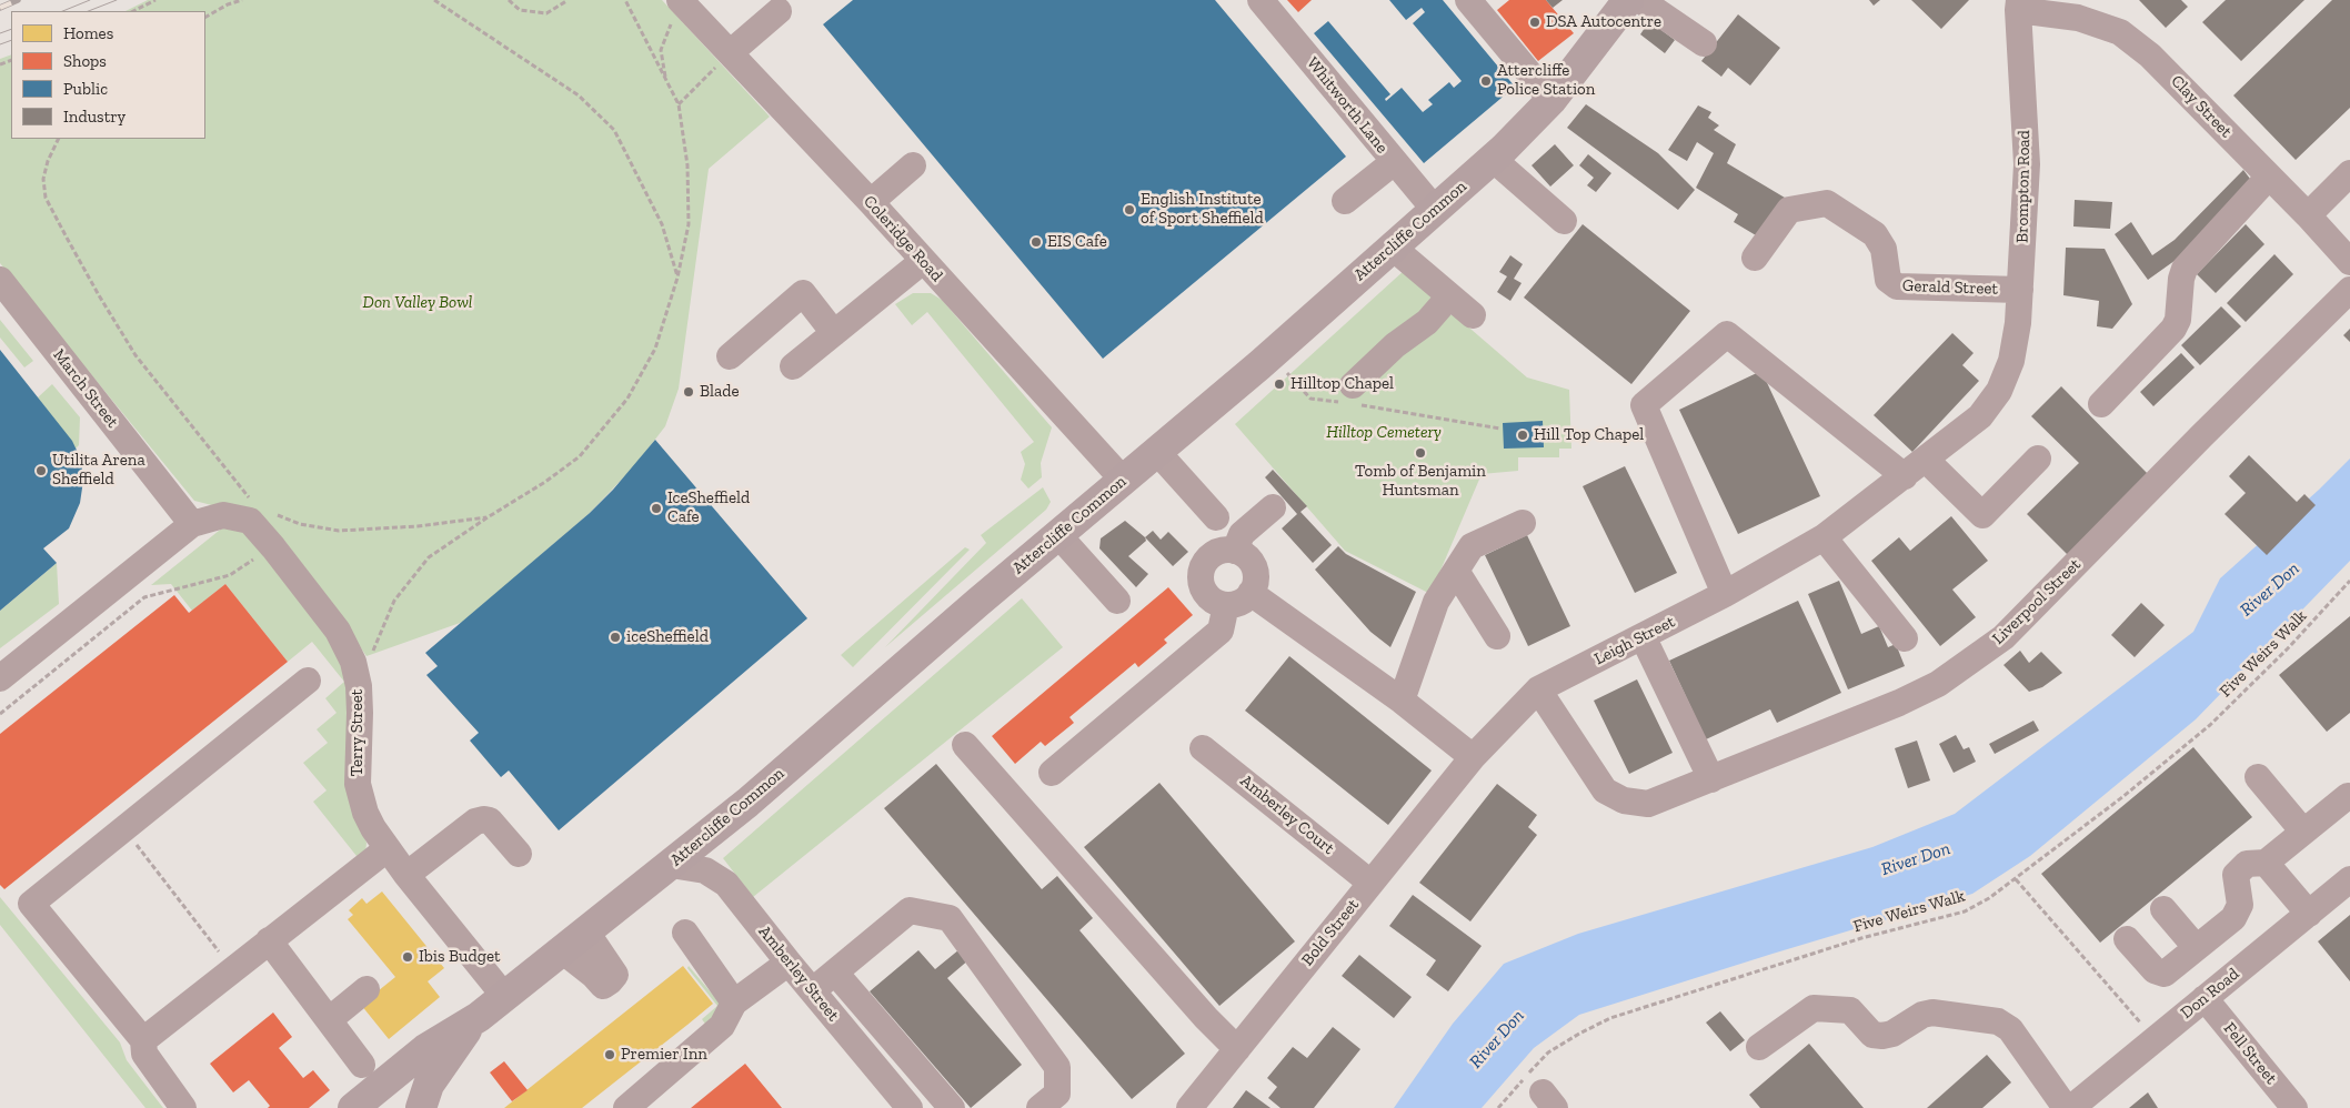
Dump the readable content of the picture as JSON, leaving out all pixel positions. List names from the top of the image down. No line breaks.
{"streets":{"main road":["Attercliffe Common"],"street":["Whitworth Lane","Clay Street","Brompton Road","Coleridge Road","Gerald Street","March Street","Liverpool Street","Leigh Street","Terry Street","Amberley Court","Bold Street","Amberley Street","Don Road","Fell Street"],"path":["Five Weirs Walk"]},"crossings":[["Whitworth Lane","Attercliffe Common"],["Clay Street","Brompton Road"],["Brompton Road","Gerald Street"],["Brompton Road","Leigh Street"],["Attercliffe Common","Coleridge Road"],["Attercliffe Common","Terry Street"],["Attercliffe Common","Amberley Street"],["March Street","Terry Street"],["Liverpool Street","Leigh Street"],["Leigh Street","Bold Street"],["Amberley Court","Bold Street"],["Don Road","Fell Street"]],"water":["River Don"],"parks":["Don Valley Bowl","Hilltop Cemetery"],"places":["DSA Autocentre","Attercliffe Police Station","English Institute of Sport Sheffield","EIS Cafe","Hilltop Chapel","Blade","Hill Top Chapel","Tomb of Benjamin Huntsman","Utilita Arena Sheffield","IceSheffield Cafe","iceSheffield","Ibis Budget","Premier Inn"],"legend":["Homes","Shops","Public","Industry"]}
